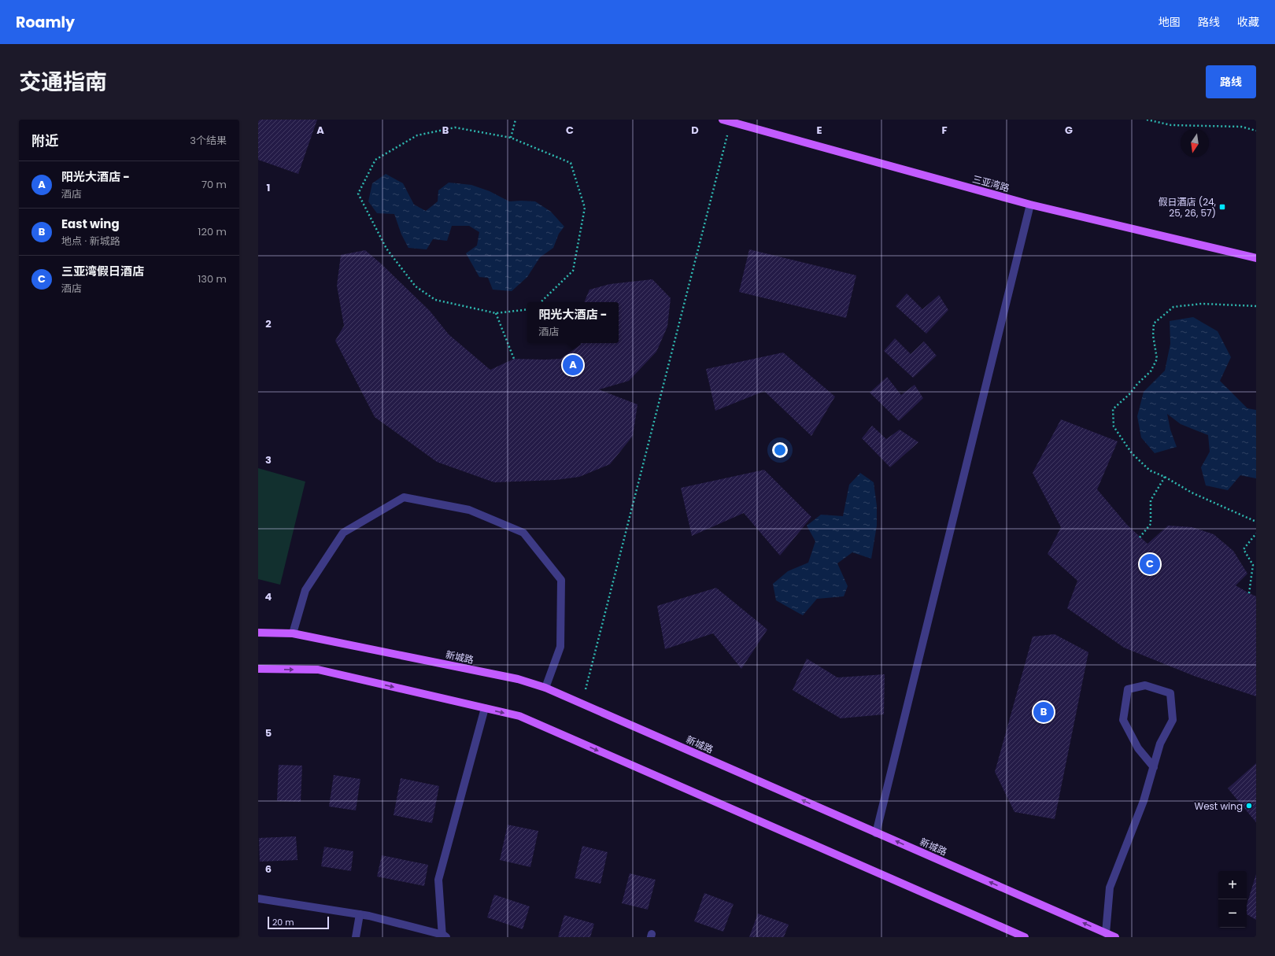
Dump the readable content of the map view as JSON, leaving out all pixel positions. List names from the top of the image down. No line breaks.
{"streets":{"main road":["三亚湾路","新城路"]},"places":{"transit":["假日酒店 (24, 25, 26, 57)"],"other":["West wing"]},"scale_bar":"20 m","north":"bottom","page":{"header":"Roamly","nav":["地图","路线","收藏"],"title":"交通指南","buttons":"路线","heading":["附近","3个结果"],"list":[{"mark":"A","name":"阳光大酒店 -","note":"酒店","value":"70 m"},{"mark":"B","name":"East wing","note":"地点 · 新城路","value":"120 m"},{"mark":"C","name":"三亚湾假日酒店","note":"酒店","value":"130 m"}],"popup":["阳光大酒店 -","酒店"],"pins":["A","C","B"],"map_buttons":["+","−"],"scale":"20 m"},"grid":{"columns":["A","B","C","D","E","F","G"],"rows":["1","2","3","4","5","6"]}}
